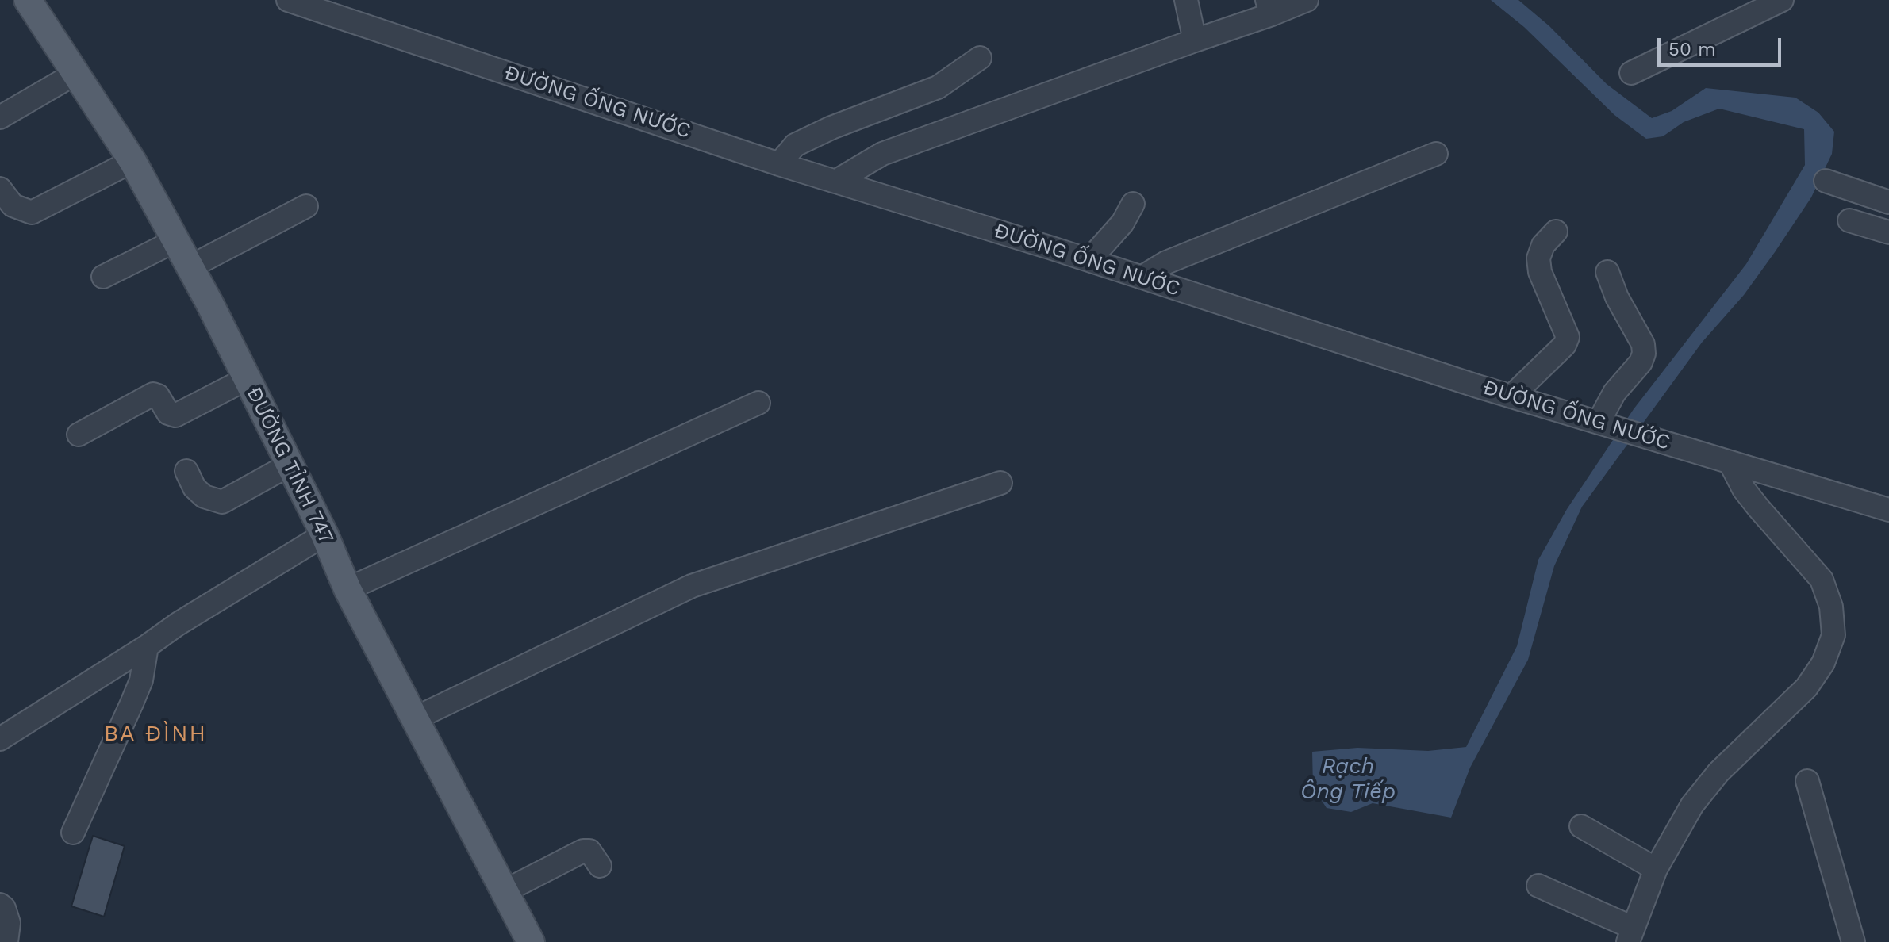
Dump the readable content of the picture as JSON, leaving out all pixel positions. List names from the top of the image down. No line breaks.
{"streets":{"main road":["ĐƯỜNG TỈNH 747"],"street":["ĐƯỜNG ỐNG NƯỚC"]},"districts":["BA ĐÌNH"],"water":["Rạch Ông Tiếp"],"scale_bar":"50 m"}
